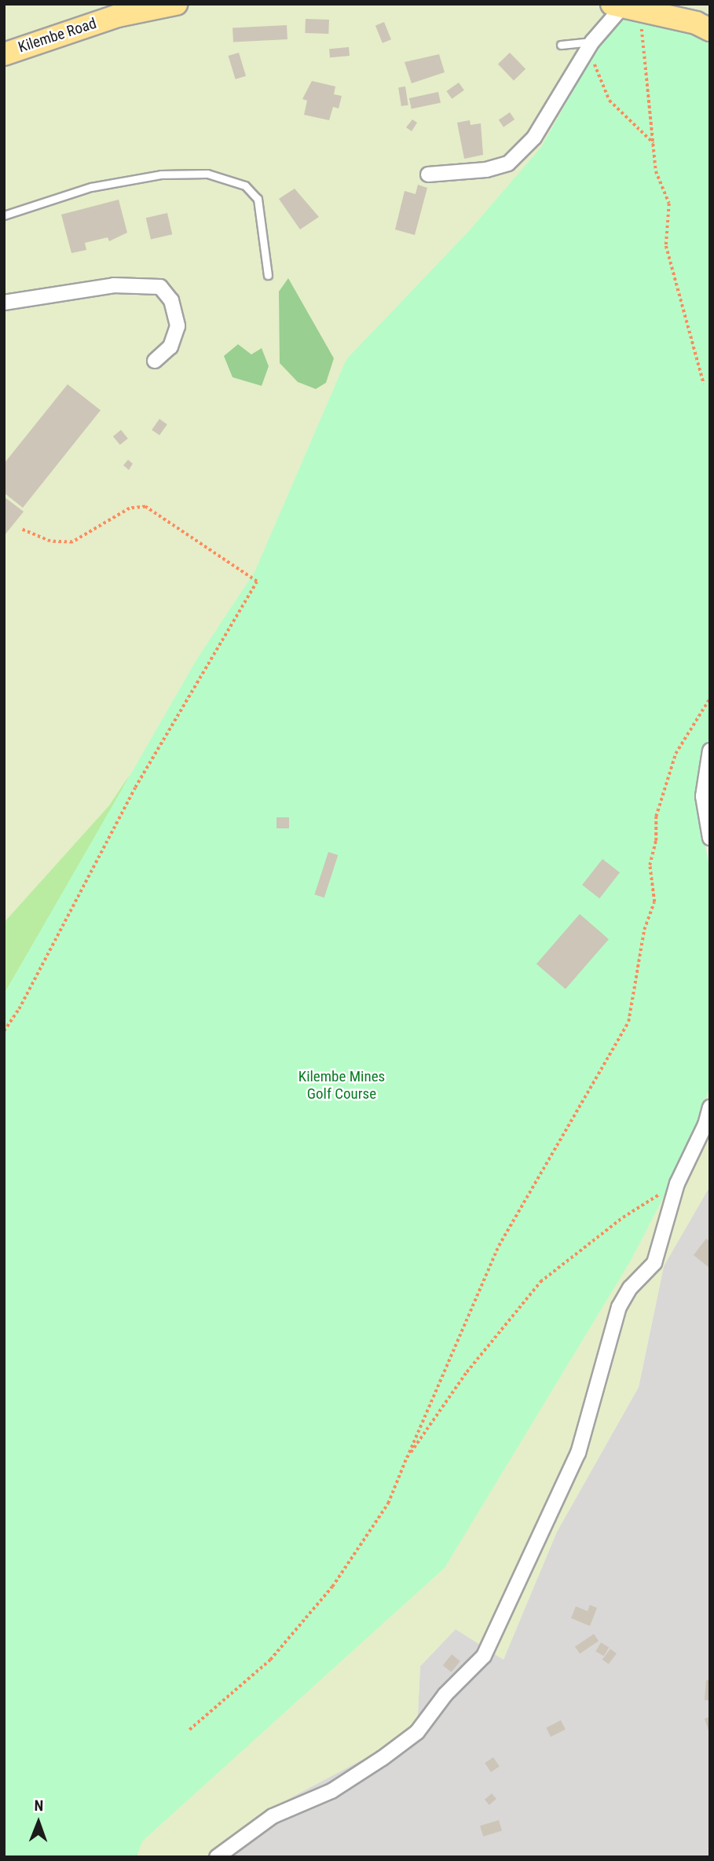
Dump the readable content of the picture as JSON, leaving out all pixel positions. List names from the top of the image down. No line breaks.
{"streets":{"main road":["Kilembe Road"]},"parks":["Kilembe Mines Golf Course"],"north":"top"}
